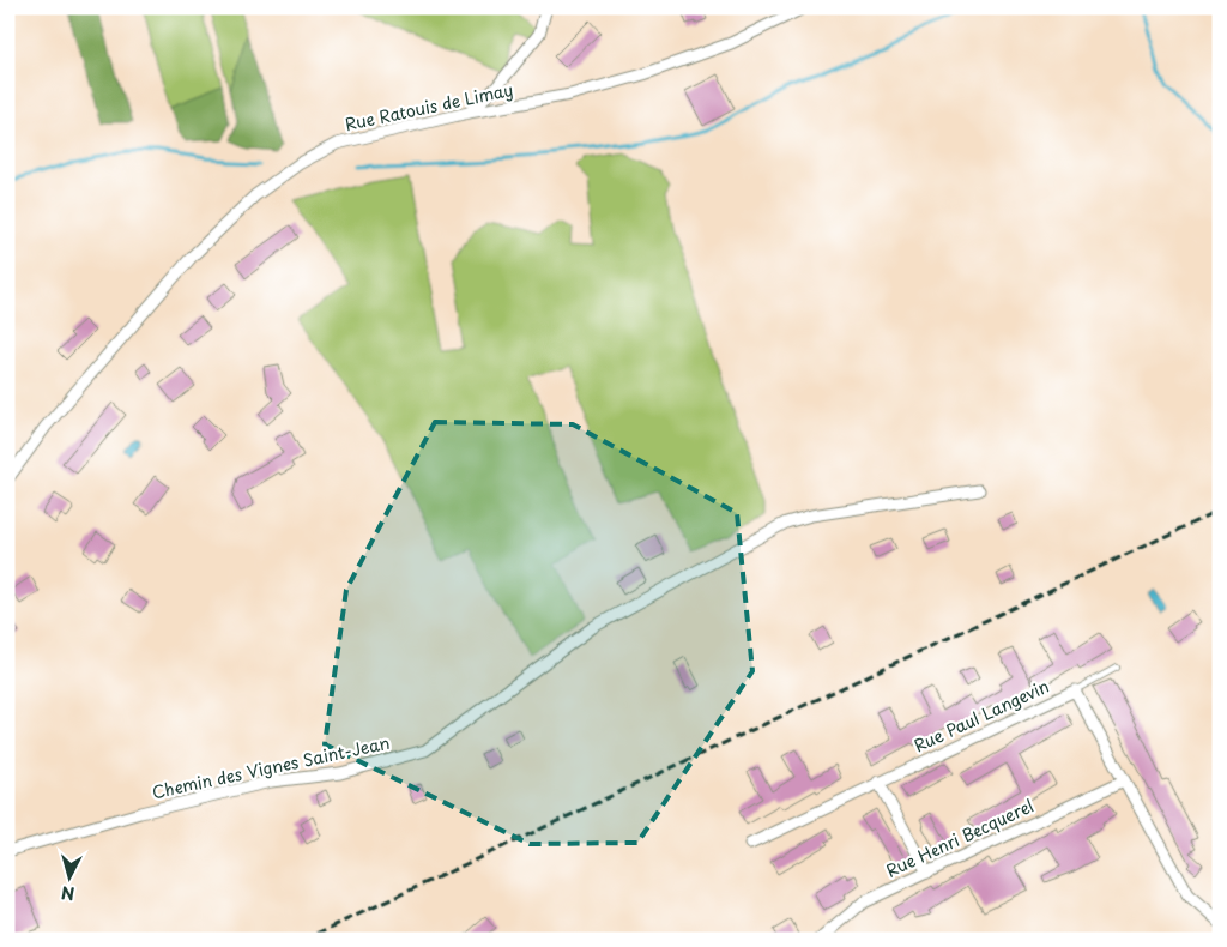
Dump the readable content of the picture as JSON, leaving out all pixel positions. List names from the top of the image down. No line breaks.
{"streets":{"street":["Rue Ratouis de Limay","Rue Paul Langevin","Chemin des Vignes Saint-Jean","Rue Henri Becquerel"]},"crossings":[["Rue Paul Langevin","Rue Henri Becquerel"]],"north":"bottom"}
